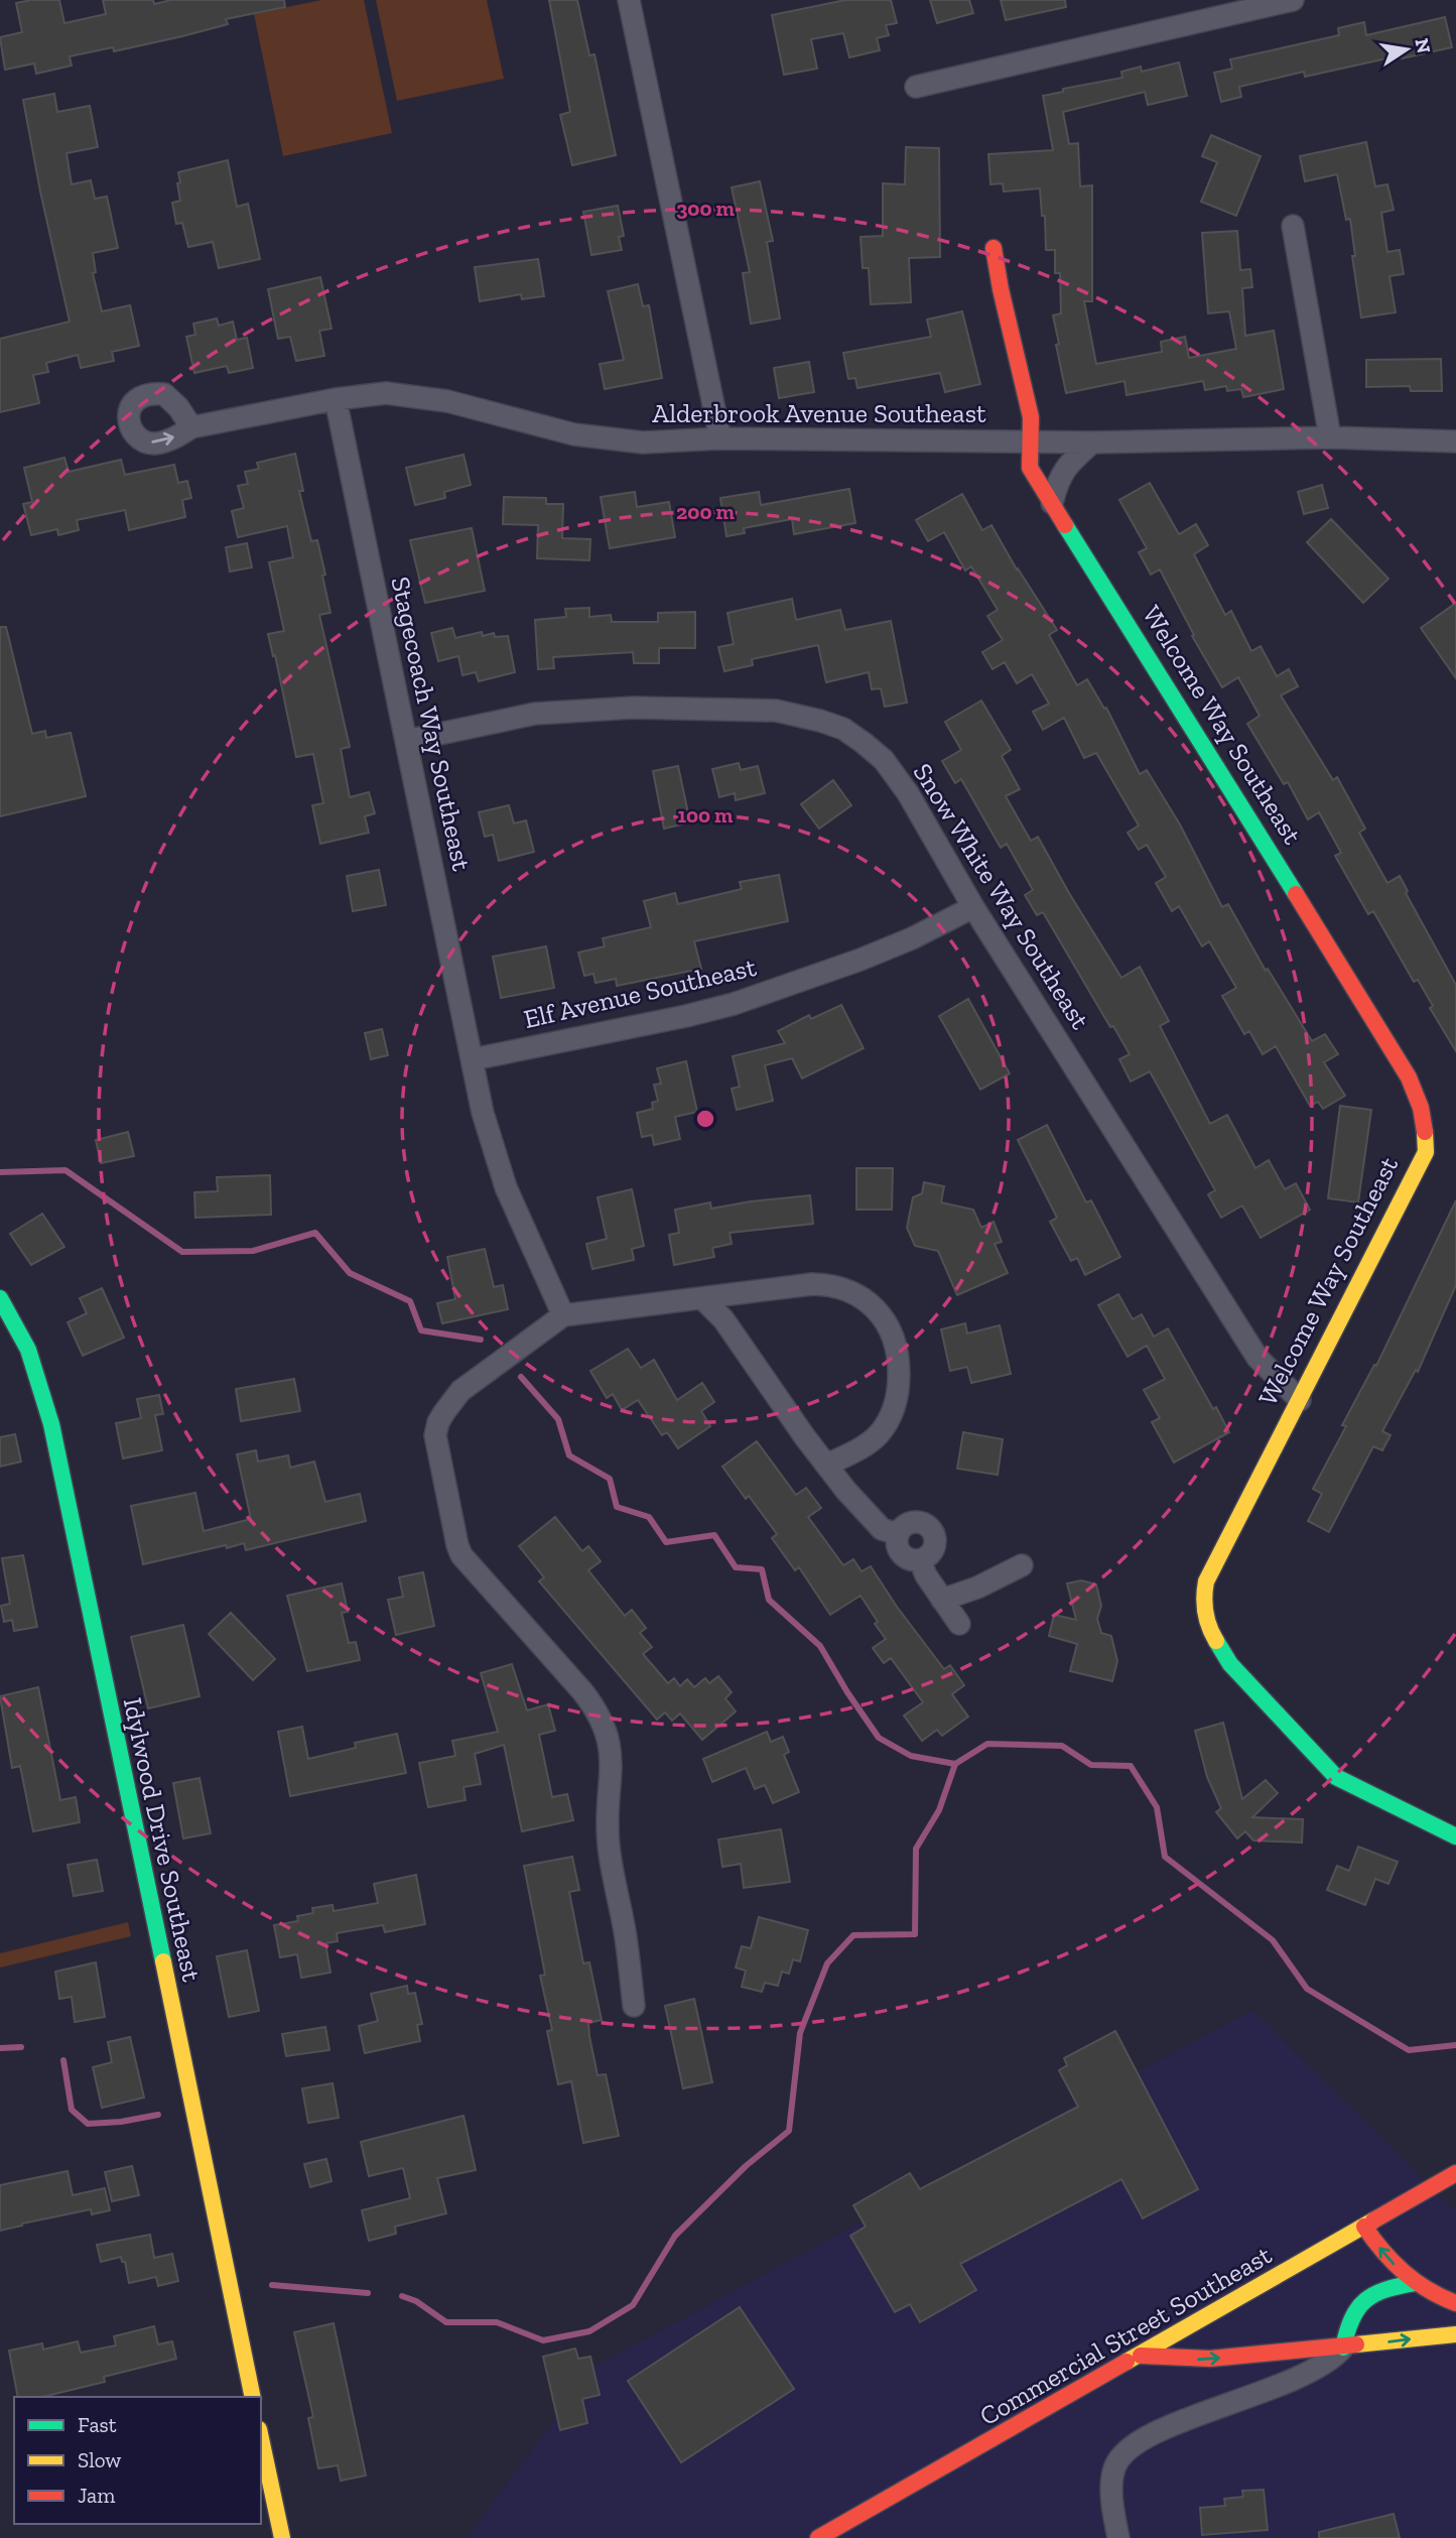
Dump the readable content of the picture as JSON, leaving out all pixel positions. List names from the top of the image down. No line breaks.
{"streets":{"street":["Alderbrook Avenue Southeast","Stagecoach Way Southeast","Welcome Way Southeast","Snow White Way Southeast","Elf Avenue Southeast","Idylwood Drive Southeast","Commercial Street Southeast"]},"crossings":[["Alderbrook Avenue Southeast","Stagecoach Way Southeast"],["Alderbrook Avenue Southeast","Welcome Way Southeast"],["Stagecoach Way Southeast","Snow White Way Southeast"],["Stagecoach Way Southeast","Elf Avenue Southeast"],["Welcome Way Southeast","Snow White Way Southeast"],["Snow White Way Southeast","Elf Avenue Southeast"]],"legend":["Fast","Slow","Jam"],"north":"right","rings":["300 m","200 m","100 m"]}
